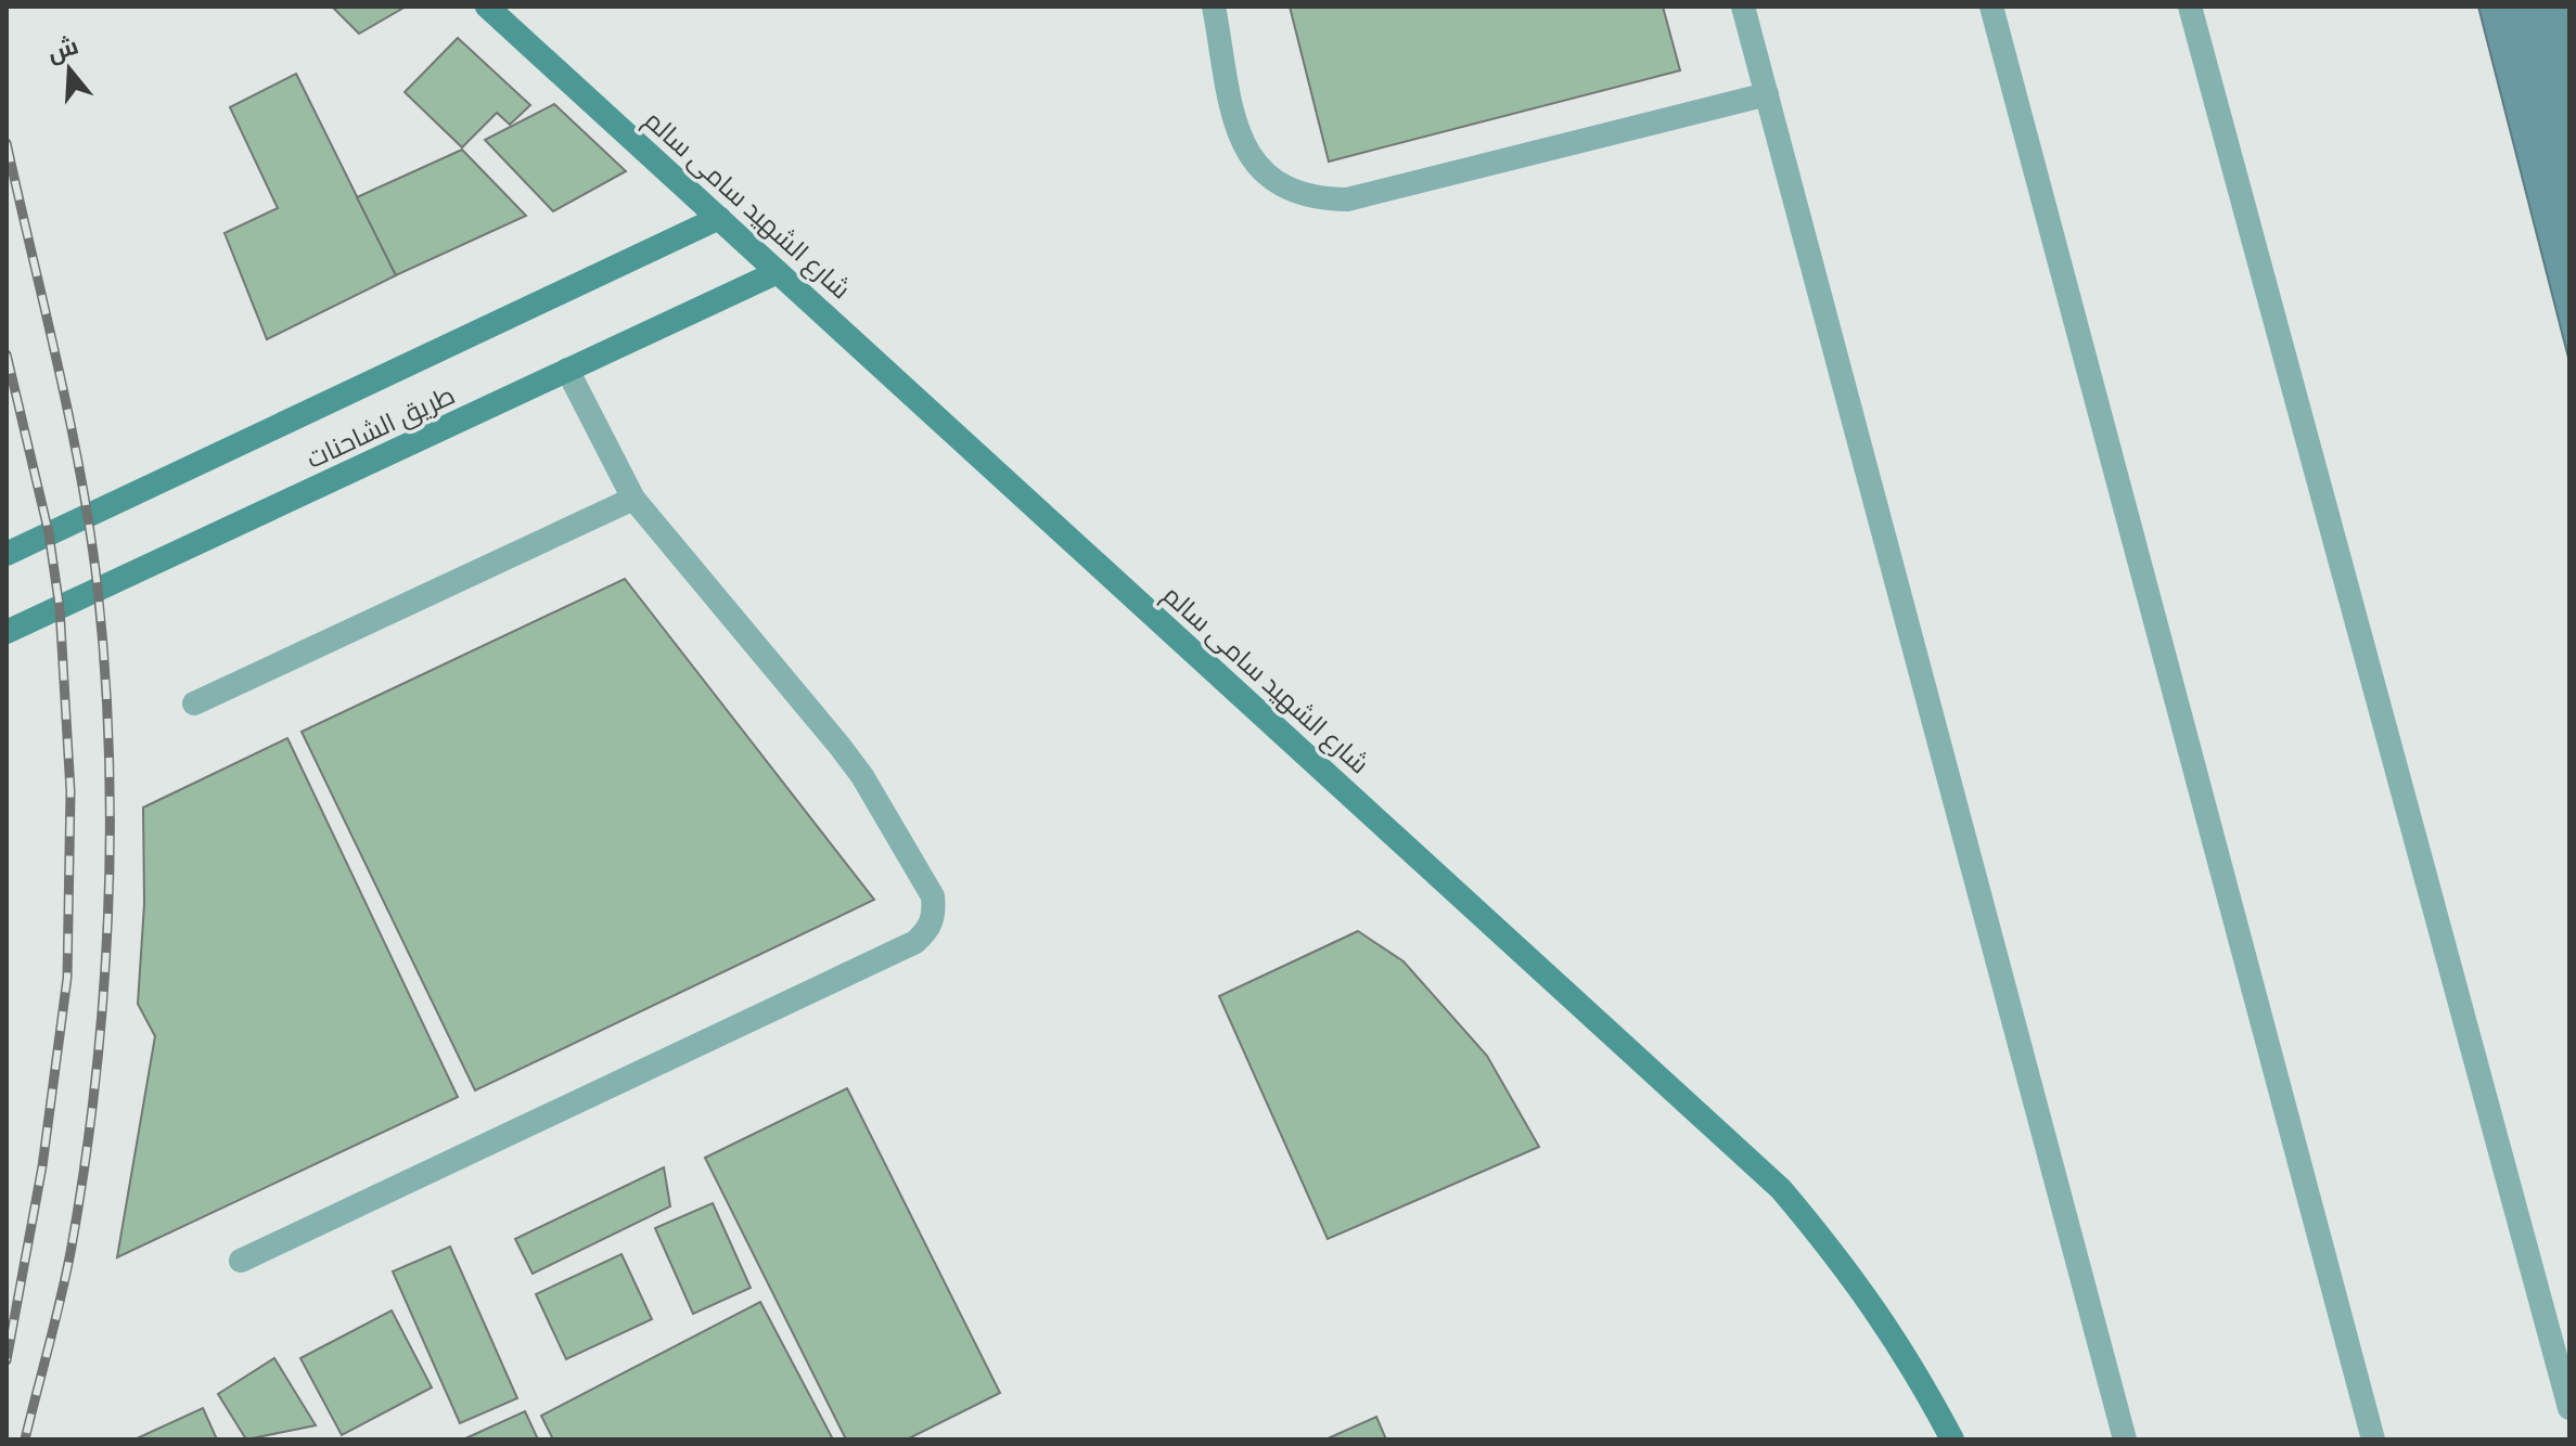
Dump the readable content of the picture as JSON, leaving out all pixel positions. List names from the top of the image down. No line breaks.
{"streets":{"main road":["شارع الشهيد سامى سالم","طريق الشاحنات"]},"crossings":[["شارع الشهيد سامى سالم","طريق الشاحنات"]],"north":"top"}
